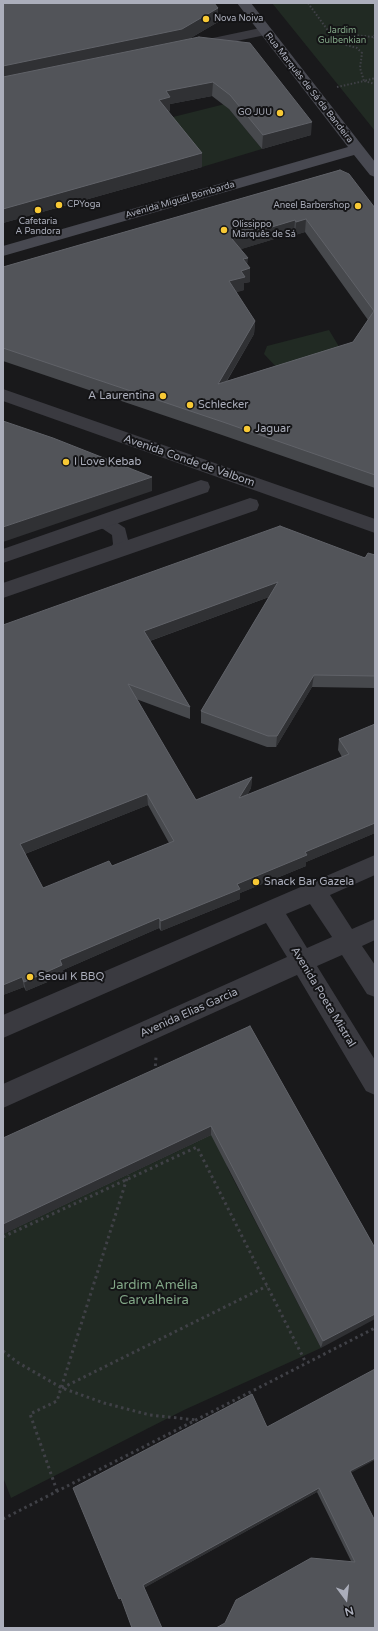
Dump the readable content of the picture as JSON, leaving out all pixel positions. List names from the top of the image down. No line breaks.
{"streets":{"street":["Rua Marquês de Sá da Bandeira","Avenida Miguel Bombarda","Avenida Conde de Valbom","Avenida Poeta Mistral","Avenida Elias Garcia"]},"crossings":[["Rua Marquês de Sá da Bandeira","Avenida Miguel Bombarda"],["Avenida Poeta Mistral","Avenida Elias Garcia"]],"parks":["Jardim Gulbenkian","Jardim Amélia Carvalheira"],"places":["Nova Noiva","GO JUU","CPYoga","Aneel Barbershop","Cafetaria A Pandora","Olissippo Marquês de Sá","A Laurentina","Schlecker","Jaguar","I Love Kebab","Snack Bar Gazela","Seoul K BBQ"],"north":"bottom"}
